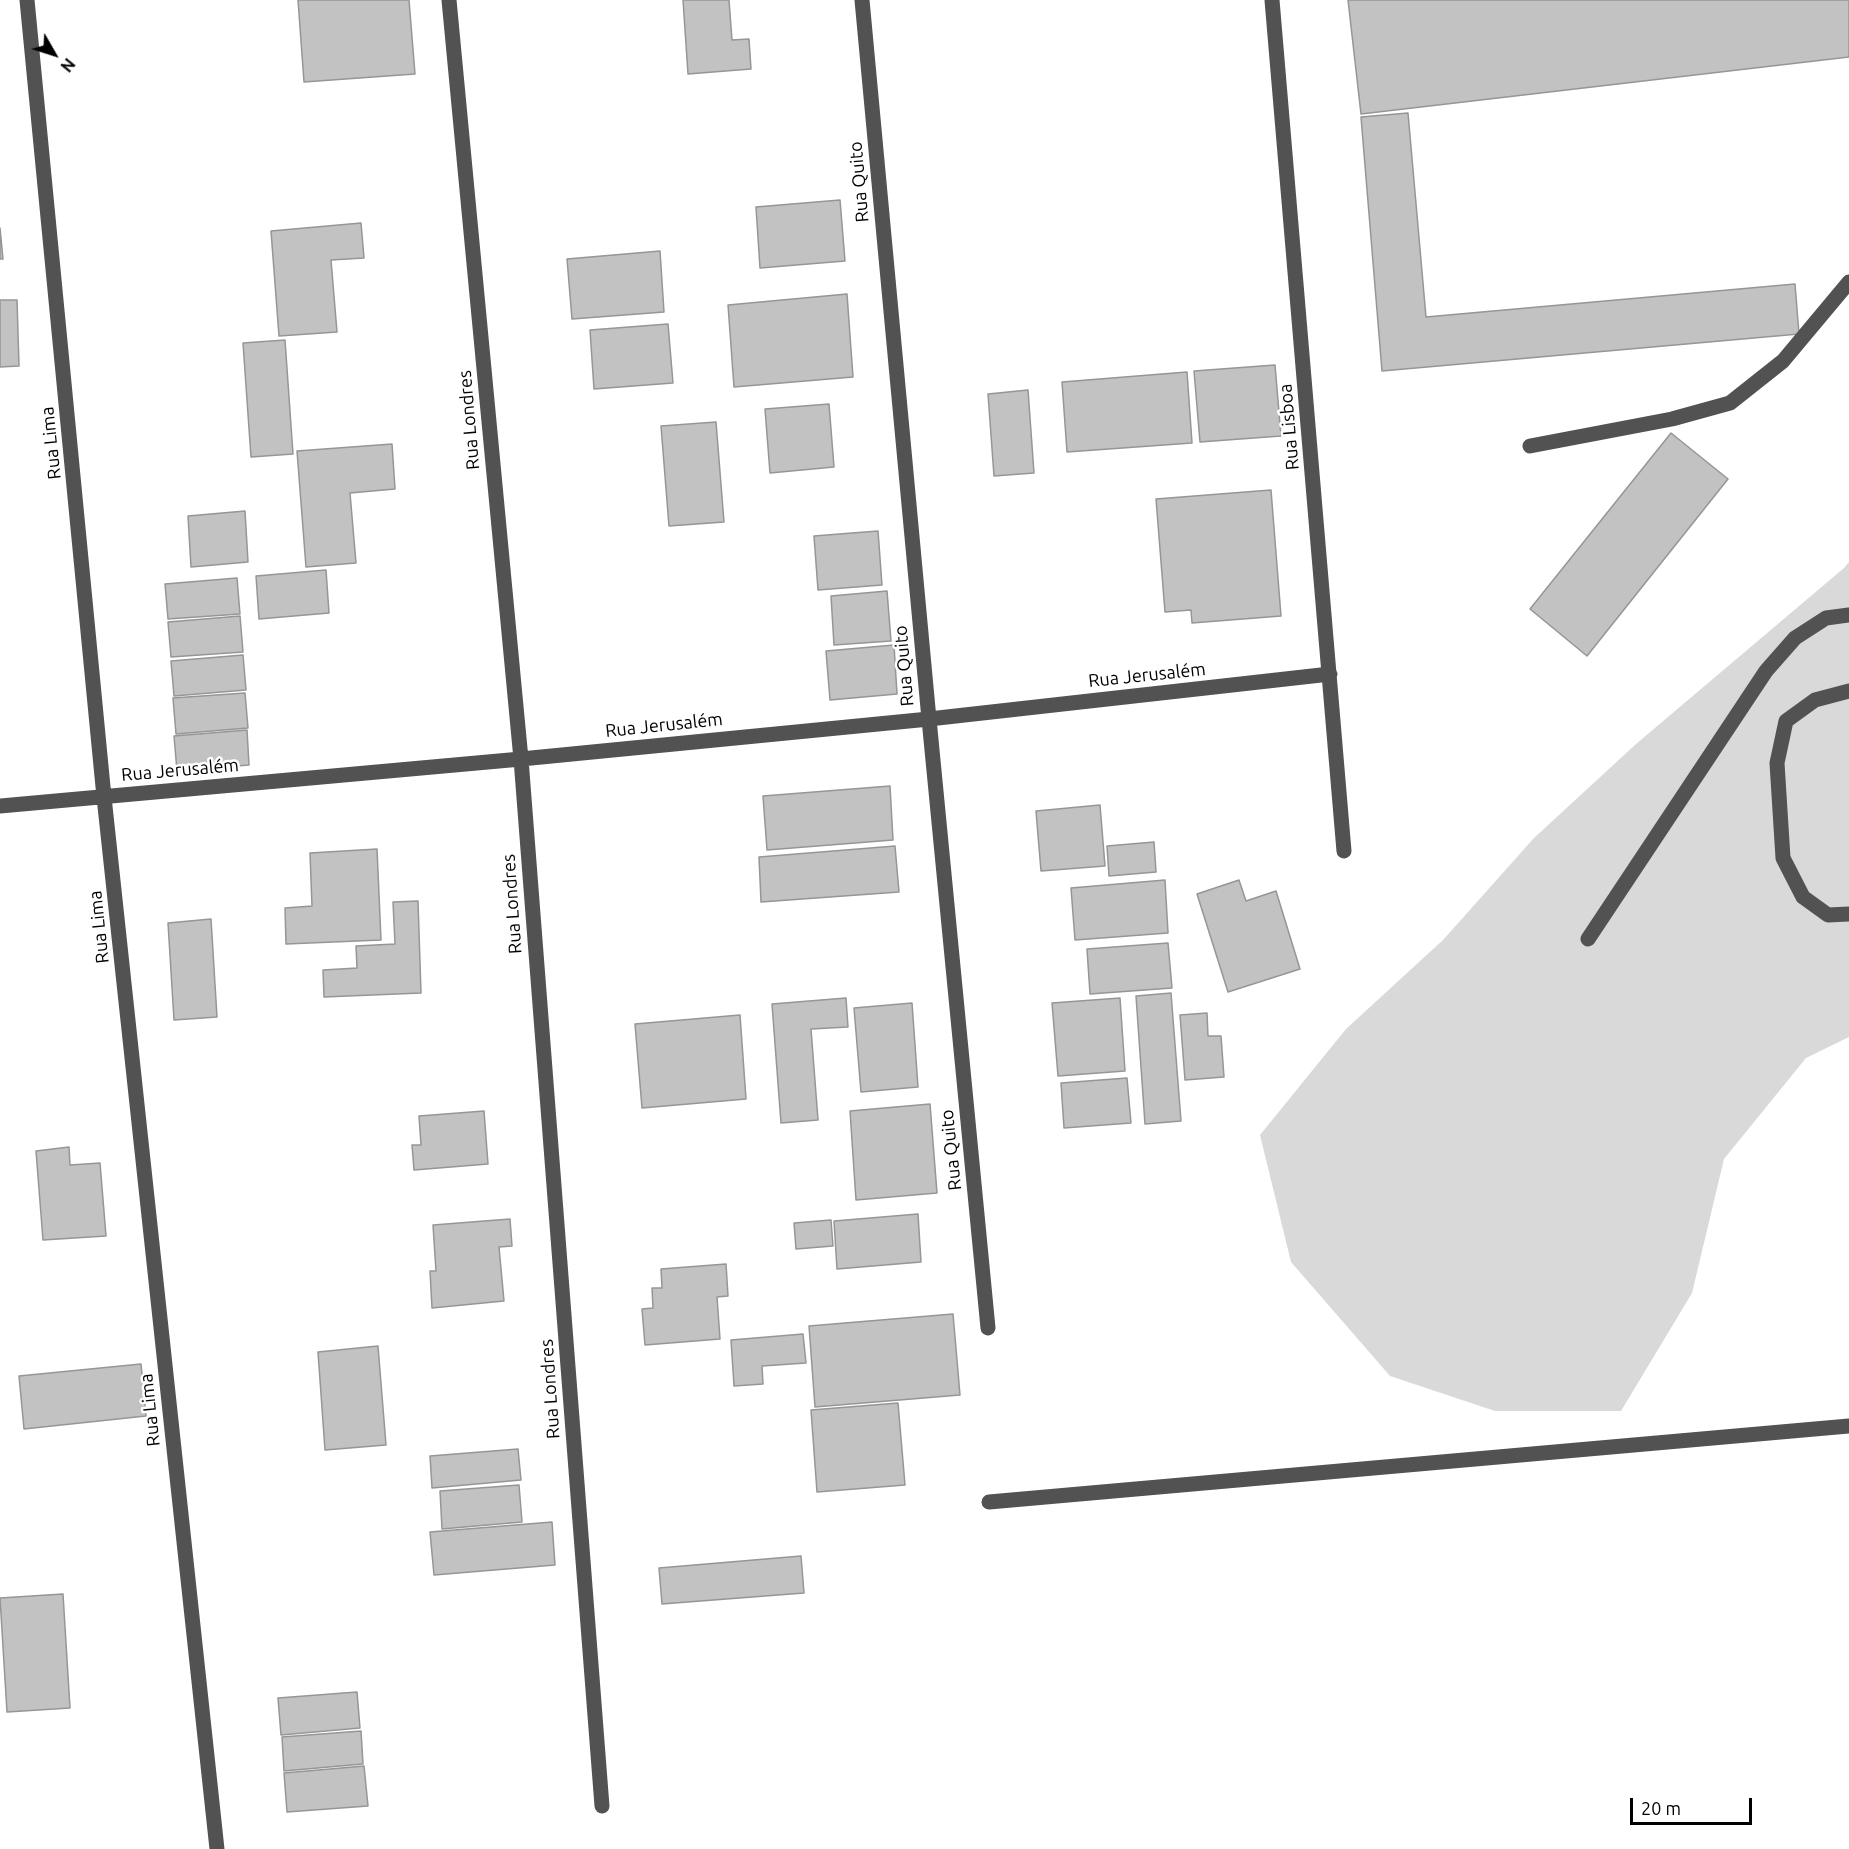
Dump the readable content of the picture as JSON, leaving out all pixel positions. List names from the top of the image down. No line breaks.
{"streets":{"street":["Rua Quito","Rua Londres","Rua Lisboa","Rua Lima","Rua Jerusalém"]},"crossings":[["Rua Quito","Rua Jerusalém"],["Rua Londres","Rua Jerusalém"],["Rua Lisboa","Rua Jerusalém"],["Rua Lima","Rua Jerusalém"]],"scale_bar":"20 m","north":"bottom right"}
